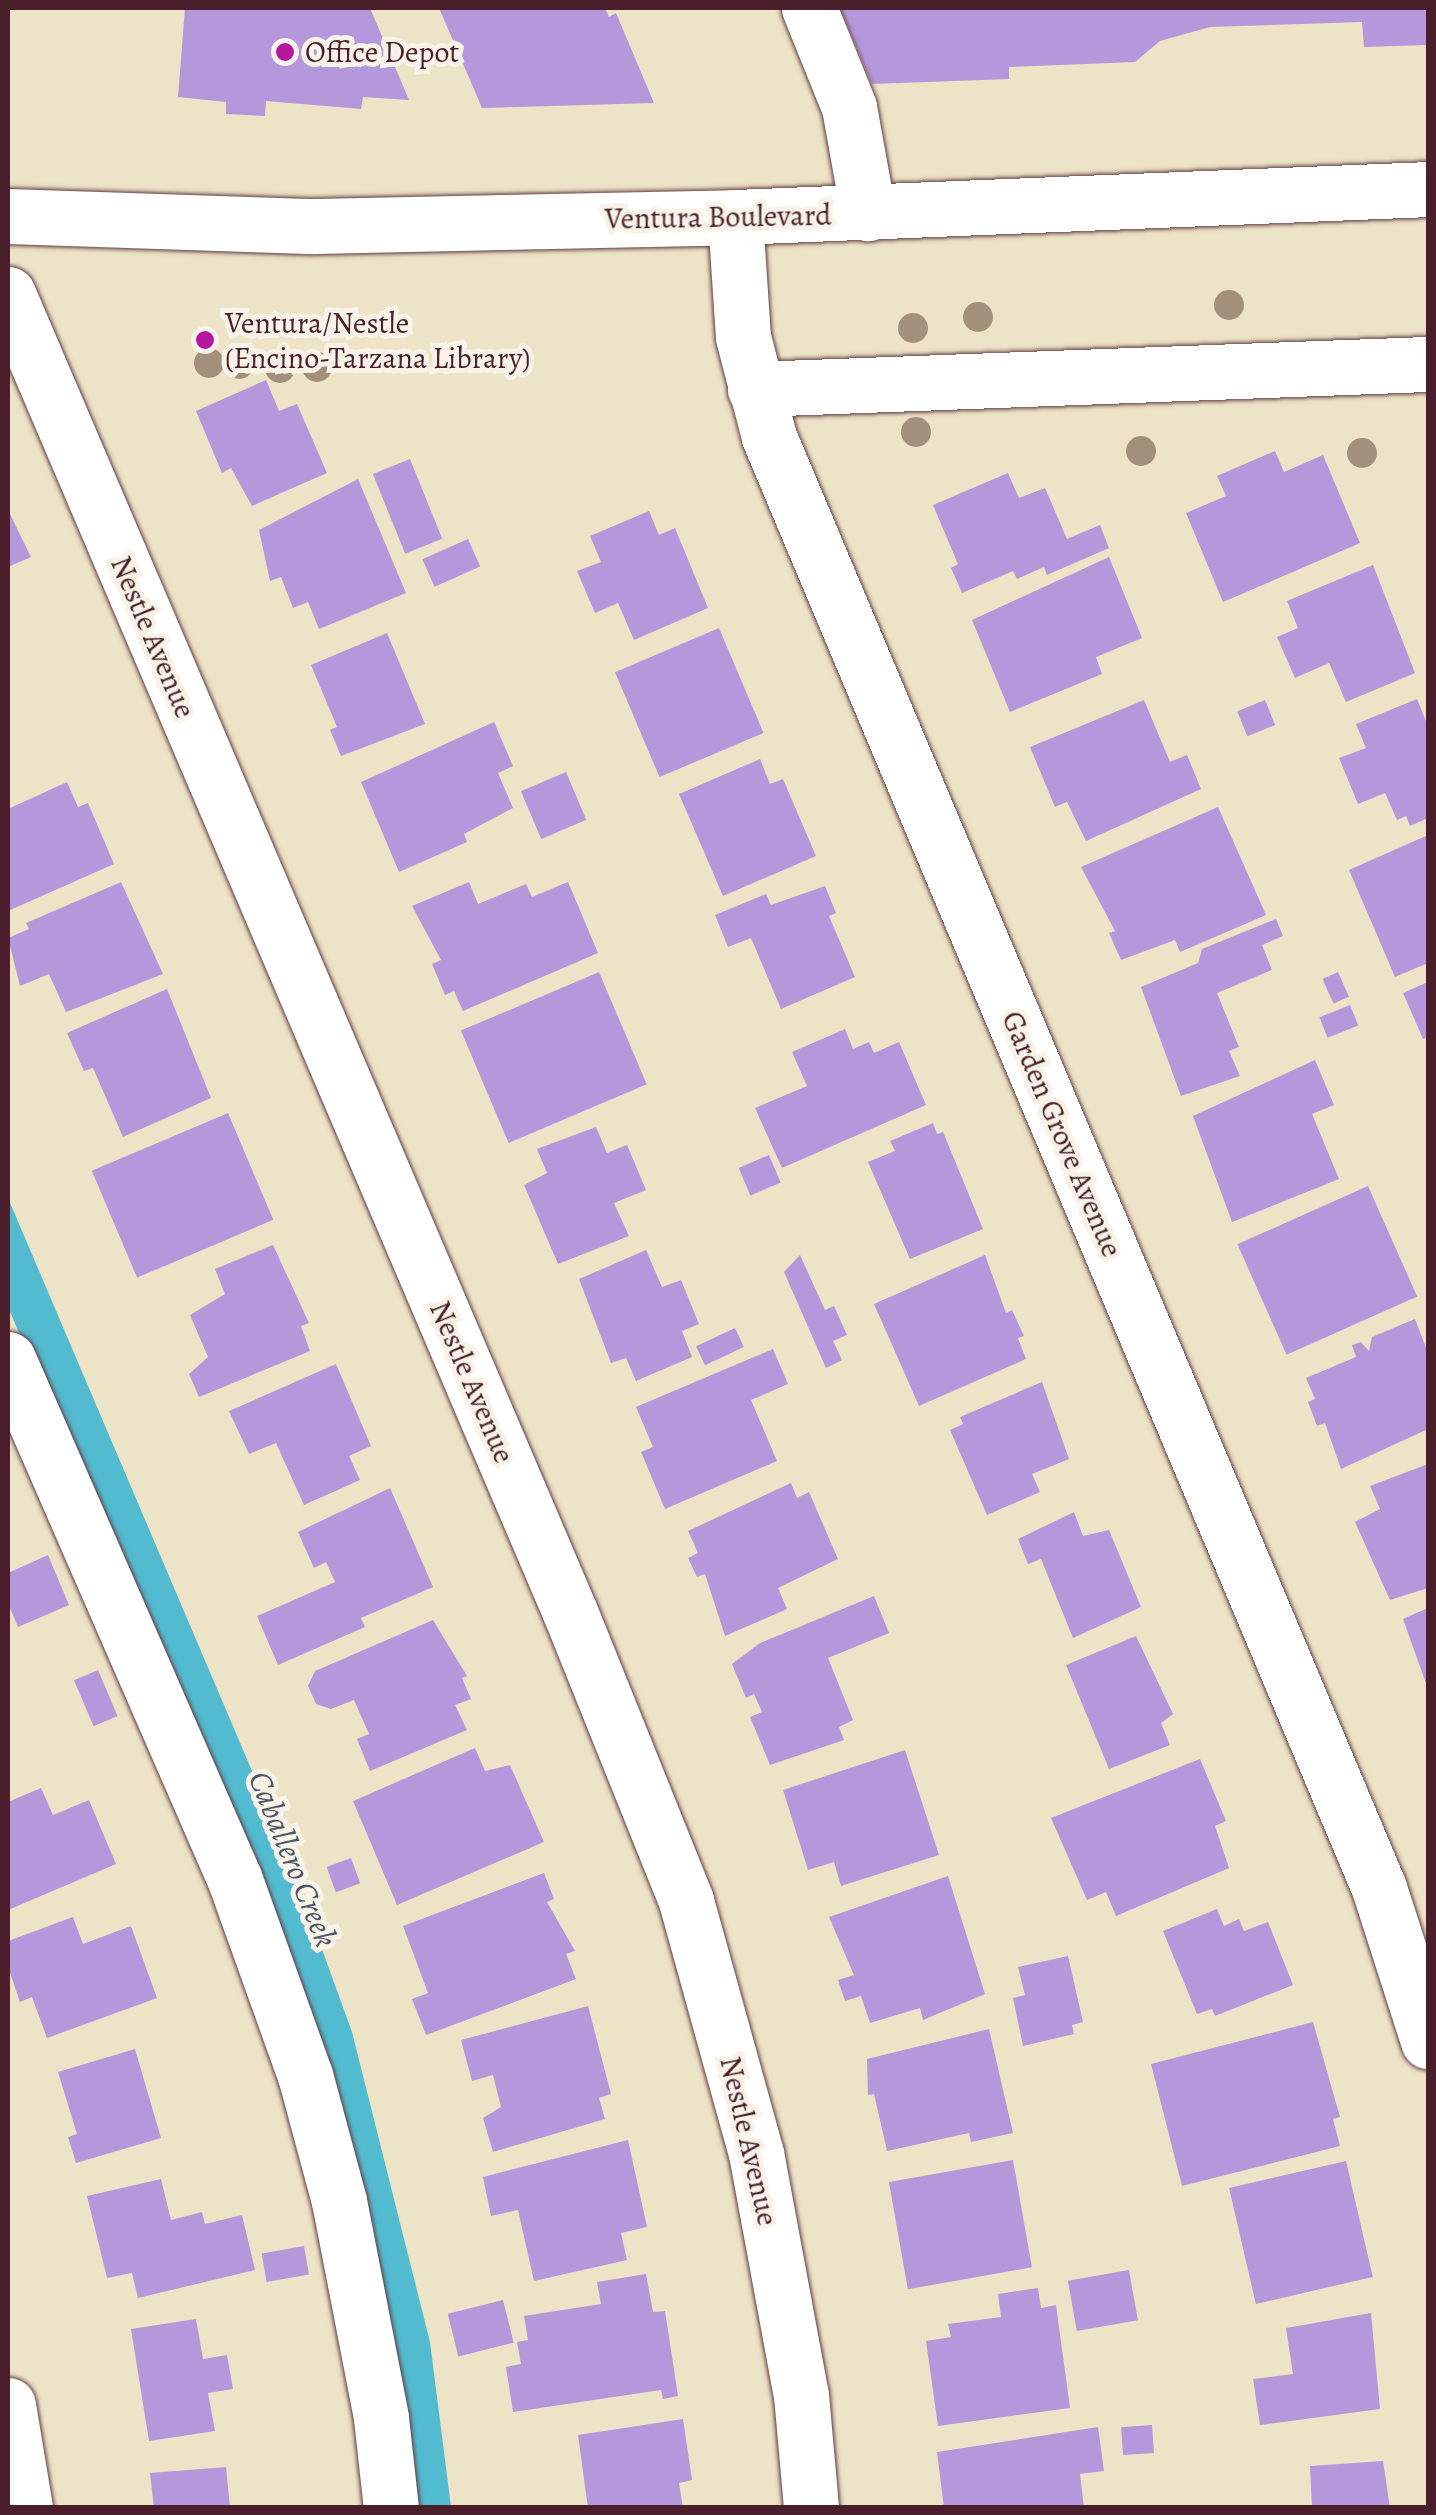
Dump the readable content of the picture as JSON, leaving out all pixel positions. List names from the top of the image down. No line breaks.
{"streets":{"street":["Ventura Boulevard","Nestle Avenue","Garden Grove Avenue"]},"crossings":[["Ventura Boulevard","Garden Grove Avenue"]],"water":["Caballero Creek"],"places":["Office Depot","Ventura/Nestle (Encino-Tarzana Library)"]}
